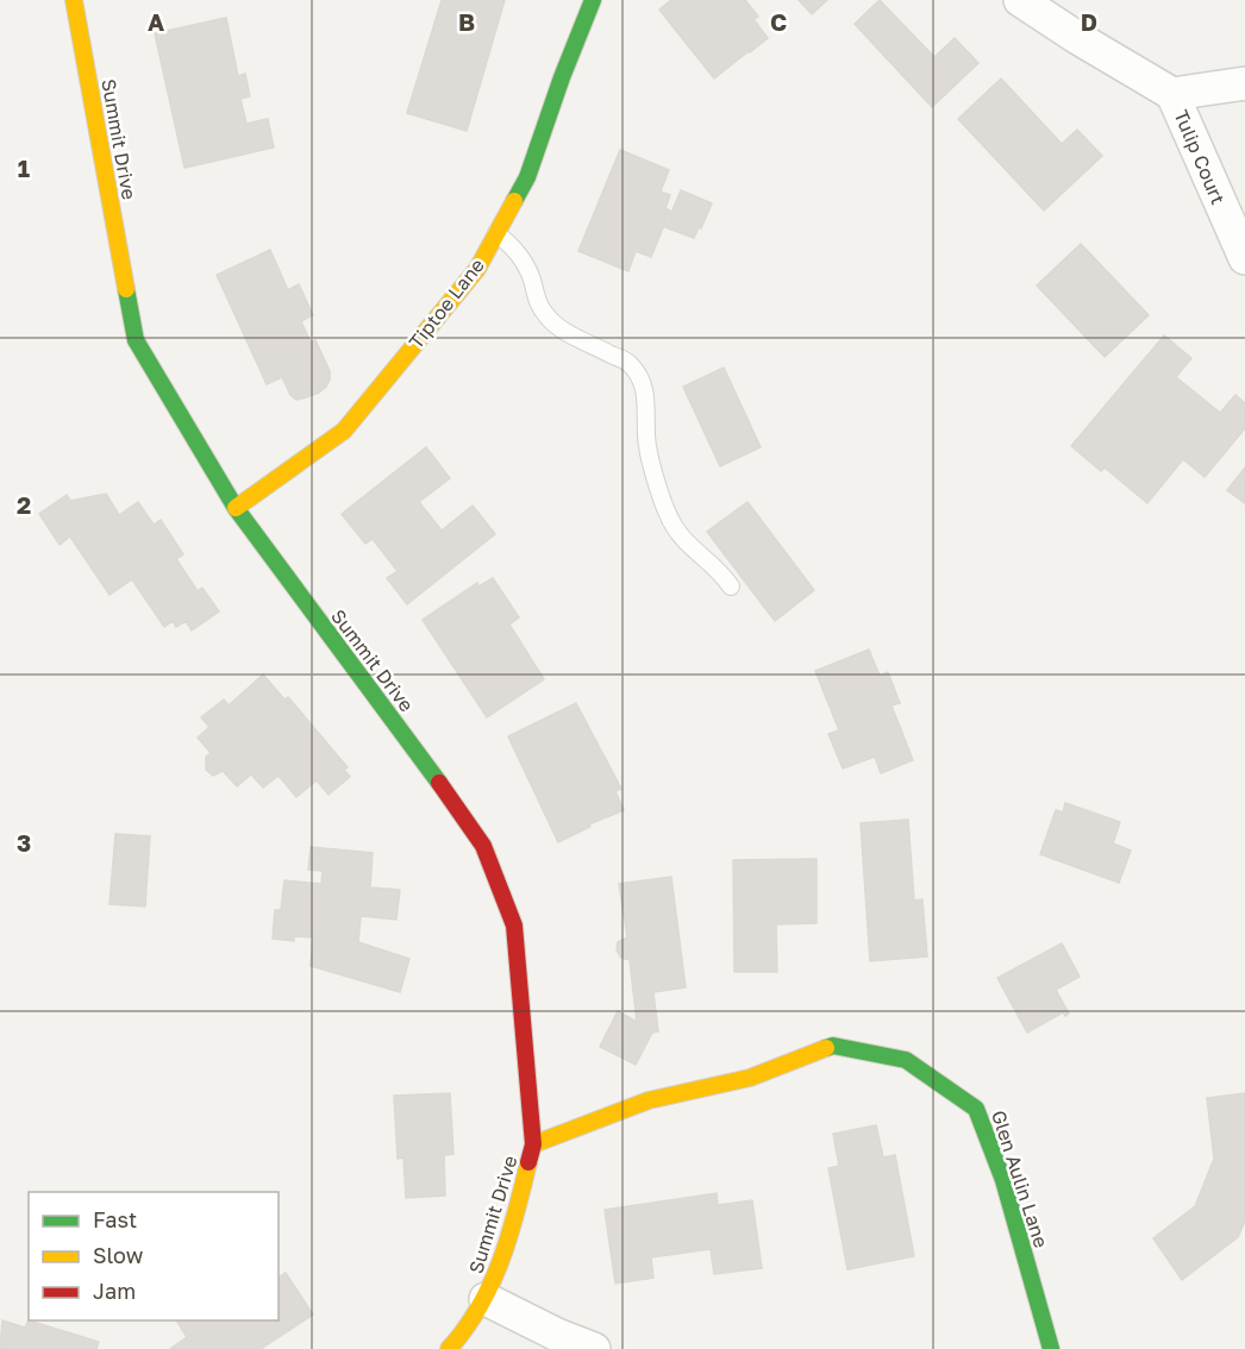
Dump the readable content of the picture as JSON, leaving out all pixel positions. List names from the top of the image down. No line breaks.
{"streets":{"street":["Summit Drive","Tulip Court","Tiptoe Lane","Glen Aulin Lane"]},"crossings":[["Summit Drive","Tiptoe Lane"],["Summit Drive","Glen Aulin Lane"]],"legend":["Fast","Slow","Jam"],"grid":{"columns":["A","B","C","D"],"rows":["1","2","3"]}}
